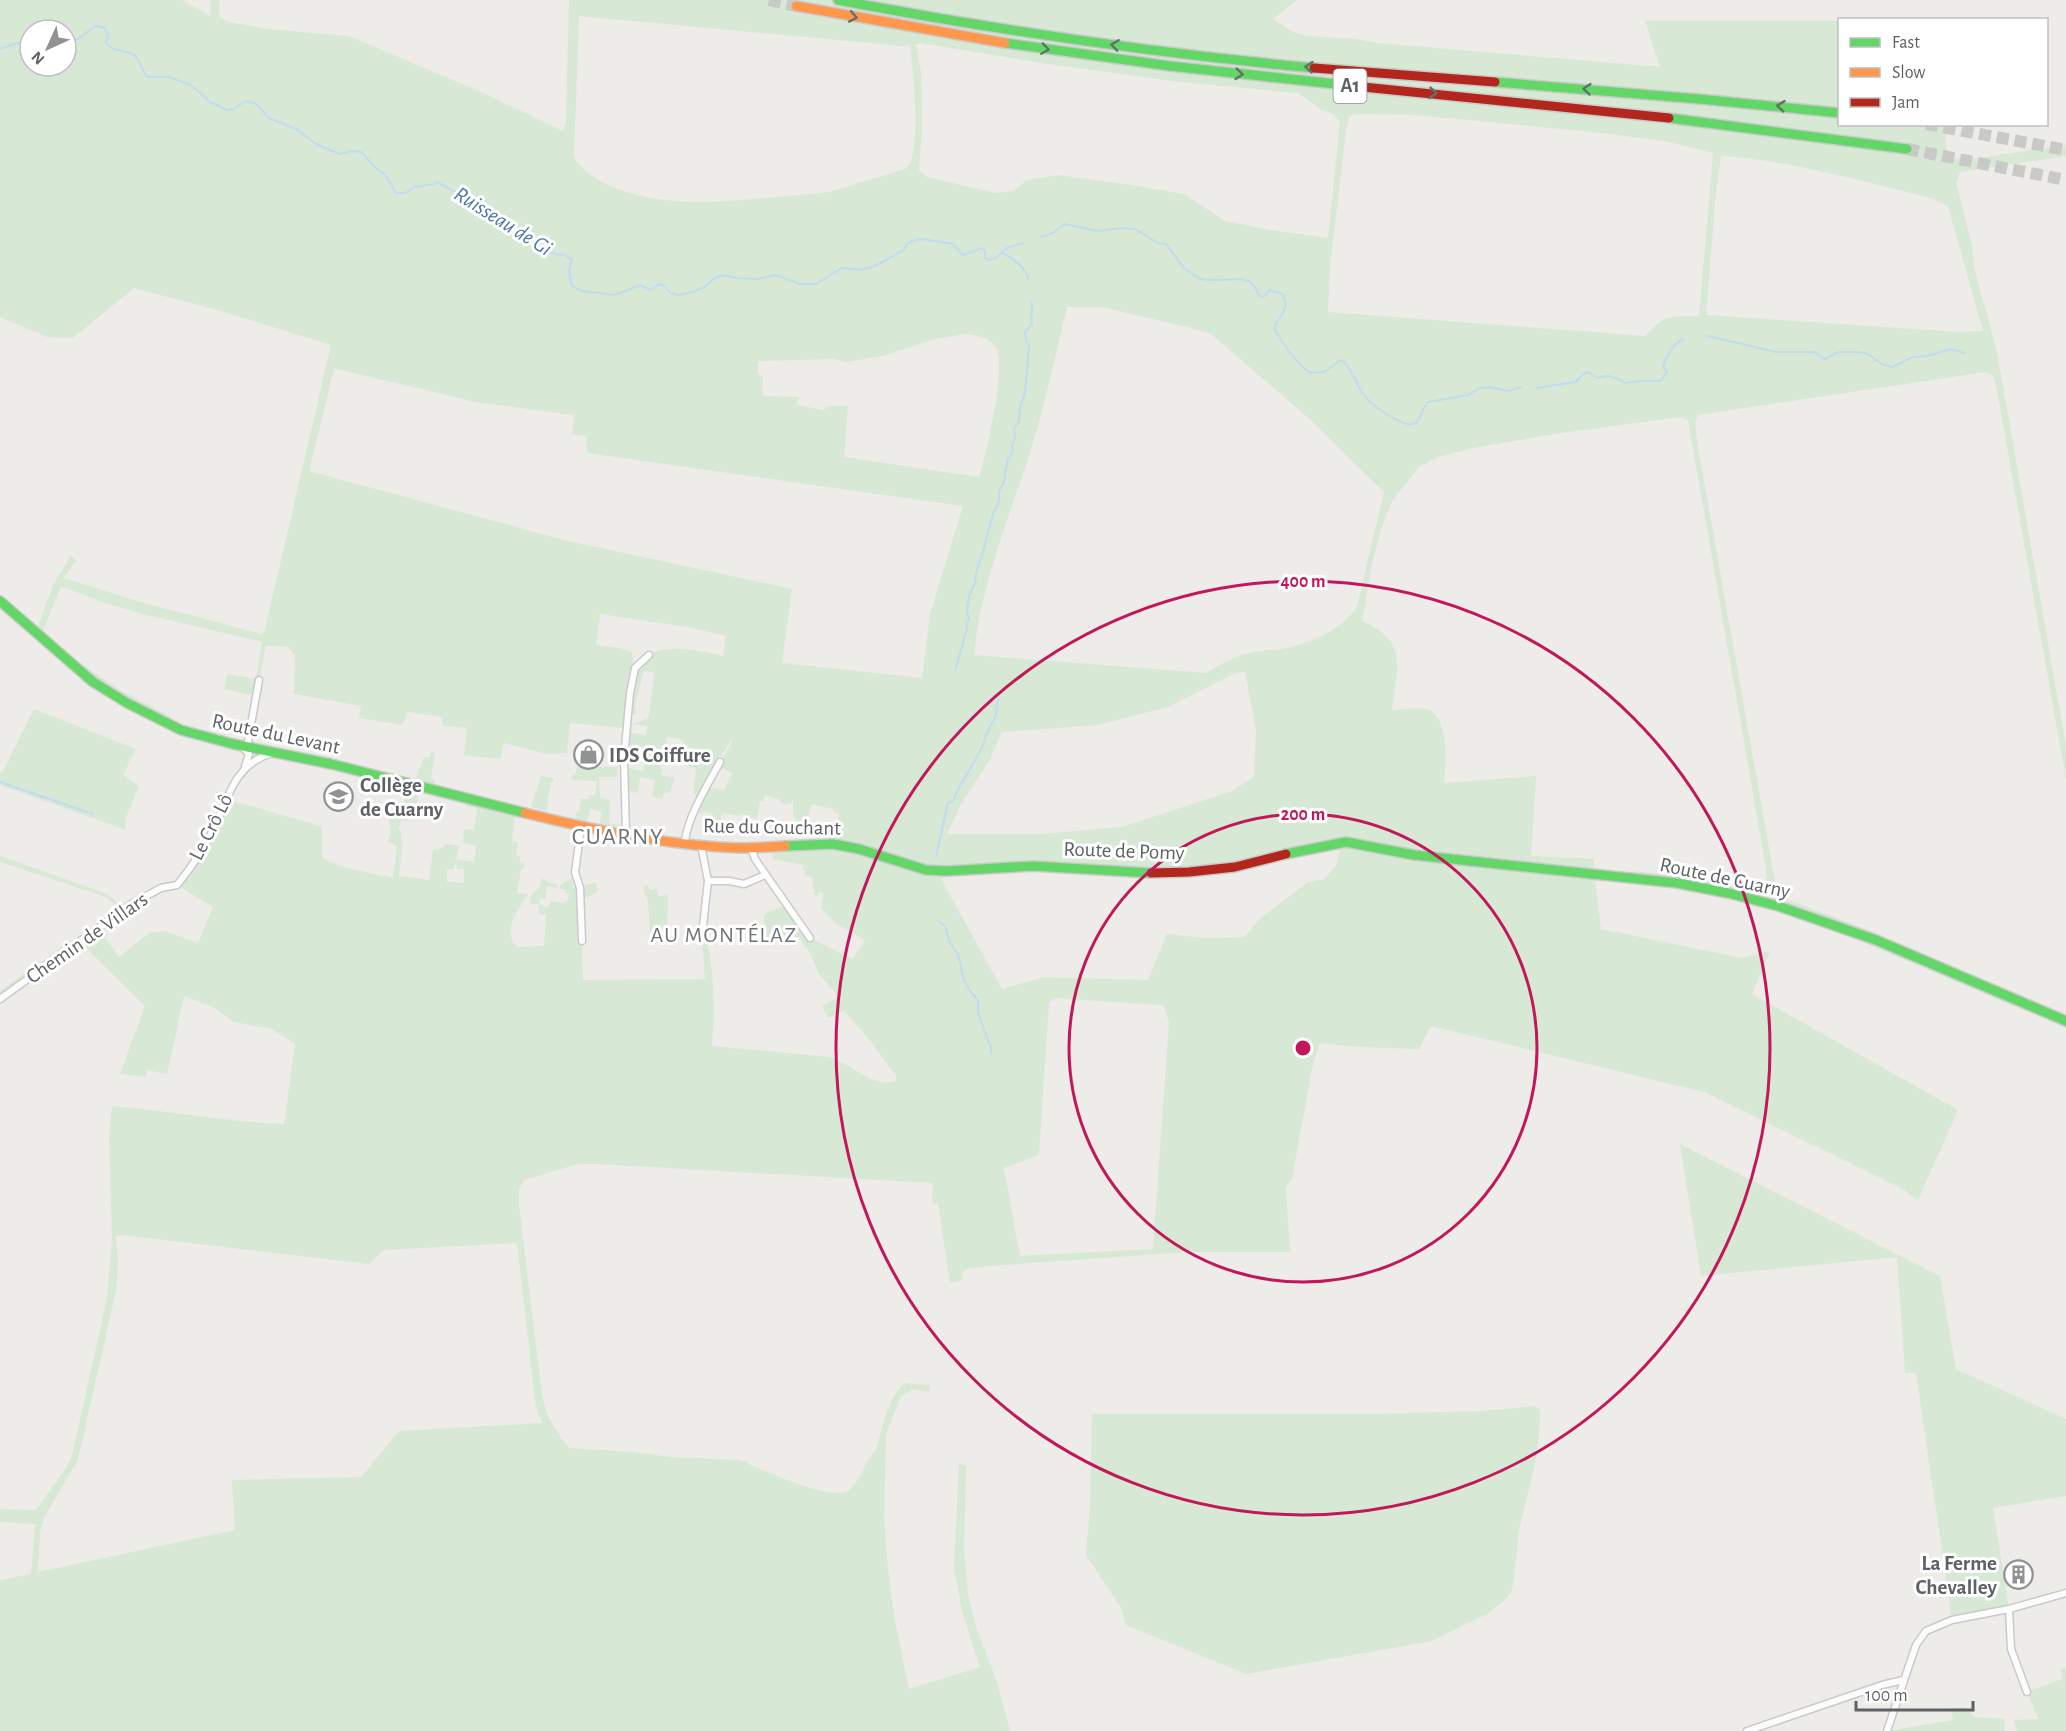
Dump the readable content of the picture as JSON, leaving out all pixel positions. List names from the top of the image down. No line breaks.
{"streets":{"main road":["A1","Route du Levant","Rue du Couchant","Route de Pomy","Route de Cuarny"],"street":["Le Crô Lô","Chemin de Villars"]},"crossings":[["Route du Levant","Le Crô Lô"],["Route du Levant","Rue du Couchant"],["Le Crô Lô","Chemin de Villars"],["Rue du Couchant","Route de Pomy"],["Route de Pomy","Route de Cuarny"]],"districts":["CUARNY","AU MONTÉLAZ"],"water":["Ruisseau de Gi"],"places":{"shop":["IDS Coiffure"],"school or university":["Collège de Cuarny"],"building":["La Ferme Chevalley"]},"legend":["Fast","Slow","Jam"],"scale_bar":"100 m","north":"bottom left","rings":["400 m","200 m"]}
